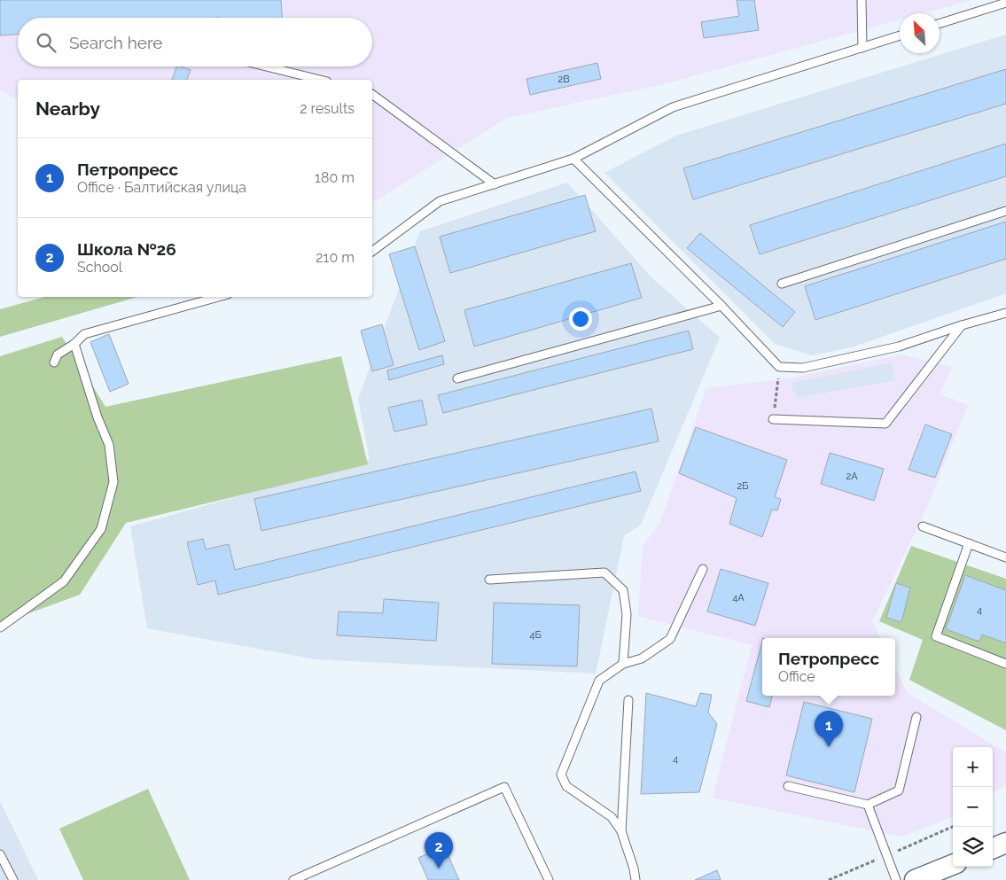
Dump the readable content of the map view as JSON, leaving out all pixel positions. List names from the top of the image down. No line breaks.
{"house_numbers":["2В","2А","2Б","4А","4","4Б","4"],"north":"top left","page":{"search":"Search here","heading":["Nearby","2 results"],"list":[{"mark":"1","name":"Петропресс","note":"Office · Балтийская улица","value":"180 m"},{"mark":"2","name":"Школа №26","note":"School","value":"210 m"}],"popup":["Петропресс","Office"],"pins":["1","2"],"map_buttons":["+","−"]}}
